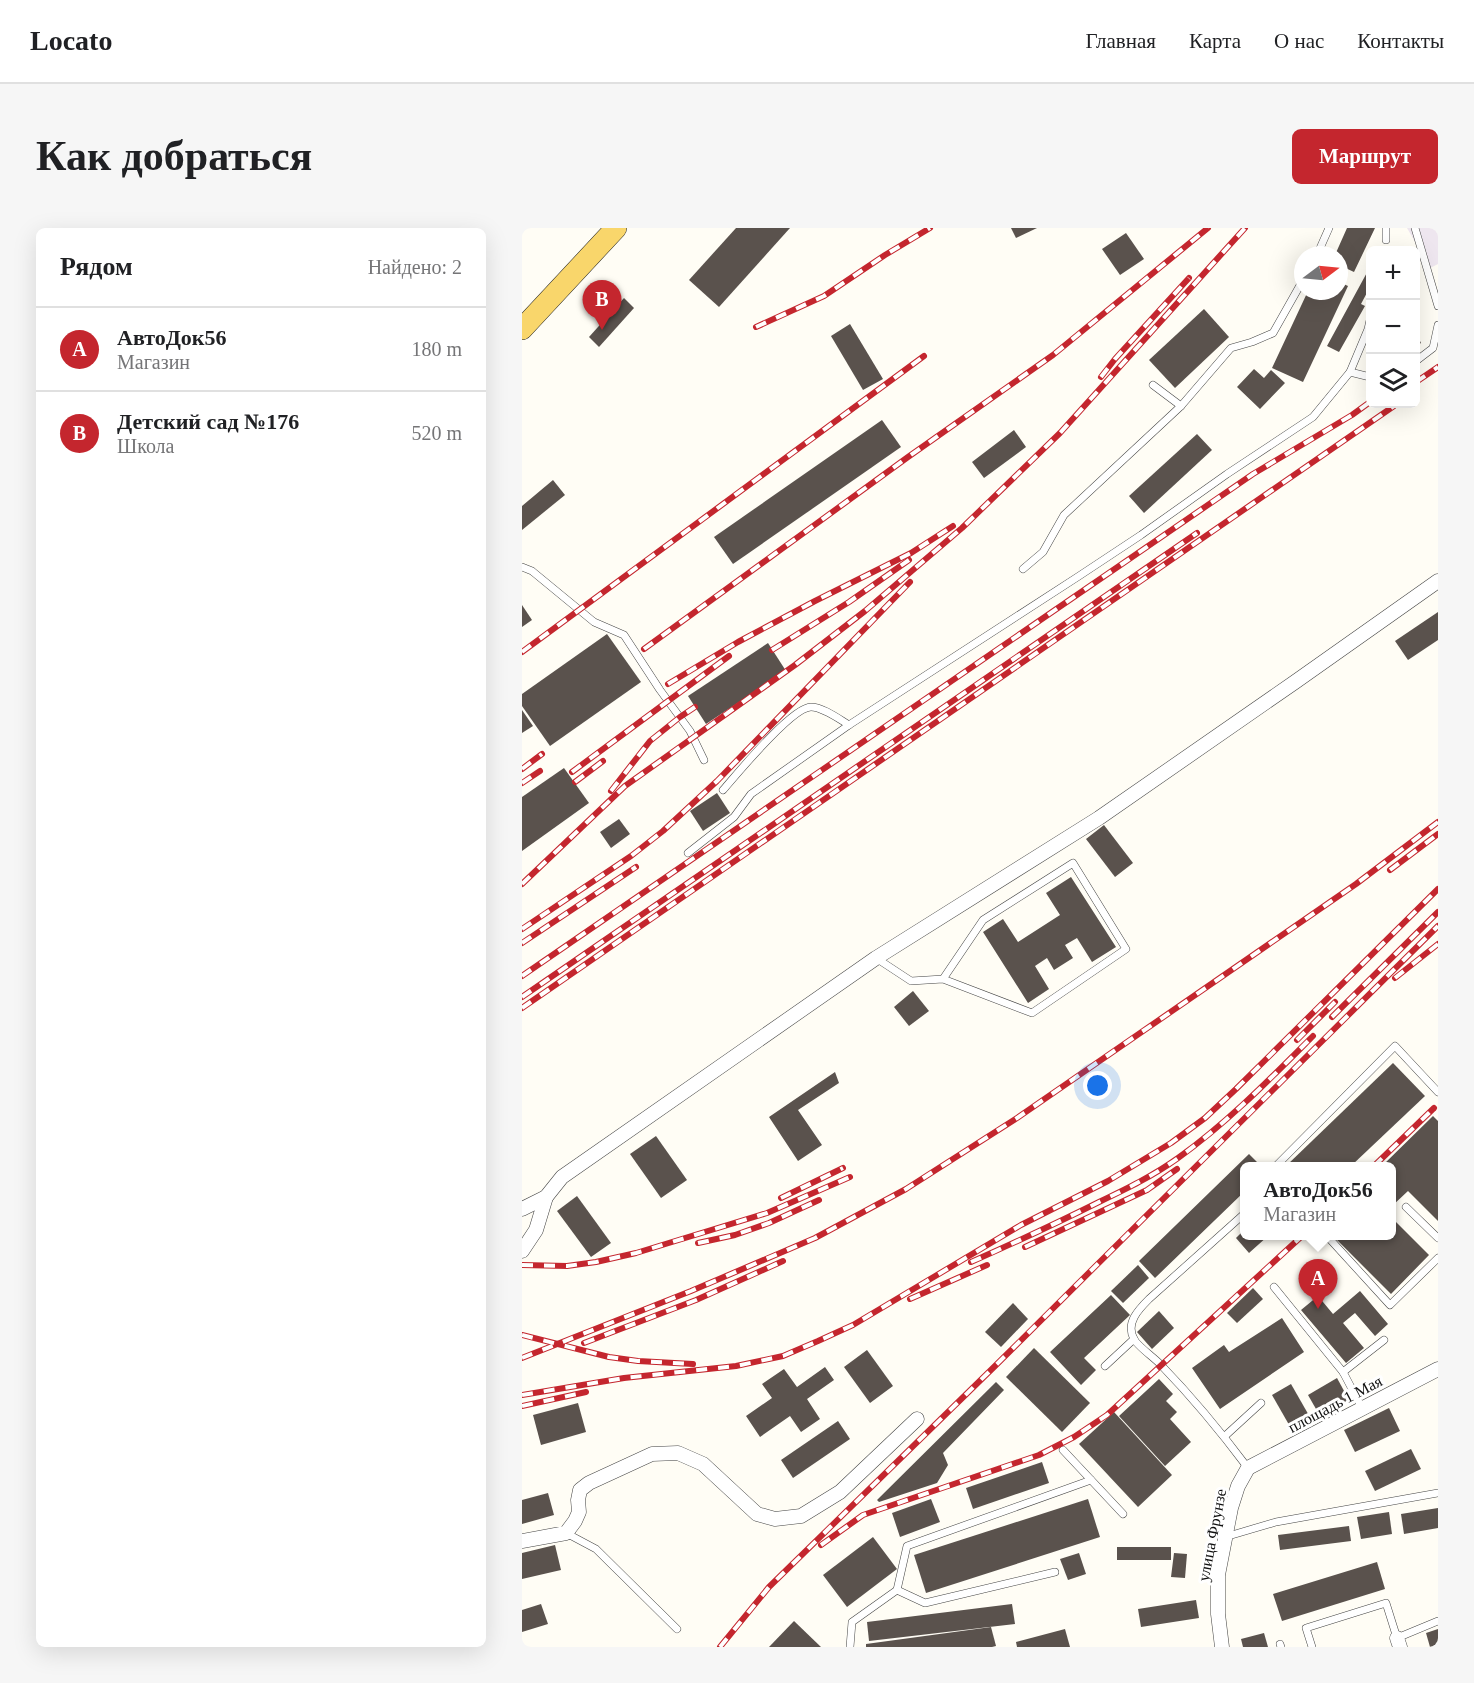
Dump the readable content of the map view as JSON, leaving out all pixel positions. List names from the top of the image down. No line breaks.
{"streets":{"street":["площадь 1 Мая","улица Фрунзе"]},"crossings":[["площадь 1 Мая","улица Фрунзе"]],"north":"right","page":{"header":"Locato","nav":["Главная","Карта","О нас","Контакты"],"buttons":"Маршрут","title":"Как добраться","heading":["Рядом","Найдено: 2"],"map_buttons":["+","−"],"pins":["B","A"],"list":[{"mark":"A","name":"АвтоДок56","note":"Магазин","value":"180 m"},{"mark":"B","name":"Детский сад №176","note":"Школа","value":"520 m"}],"popup":["АвтоДок56","Магазин"]}}
